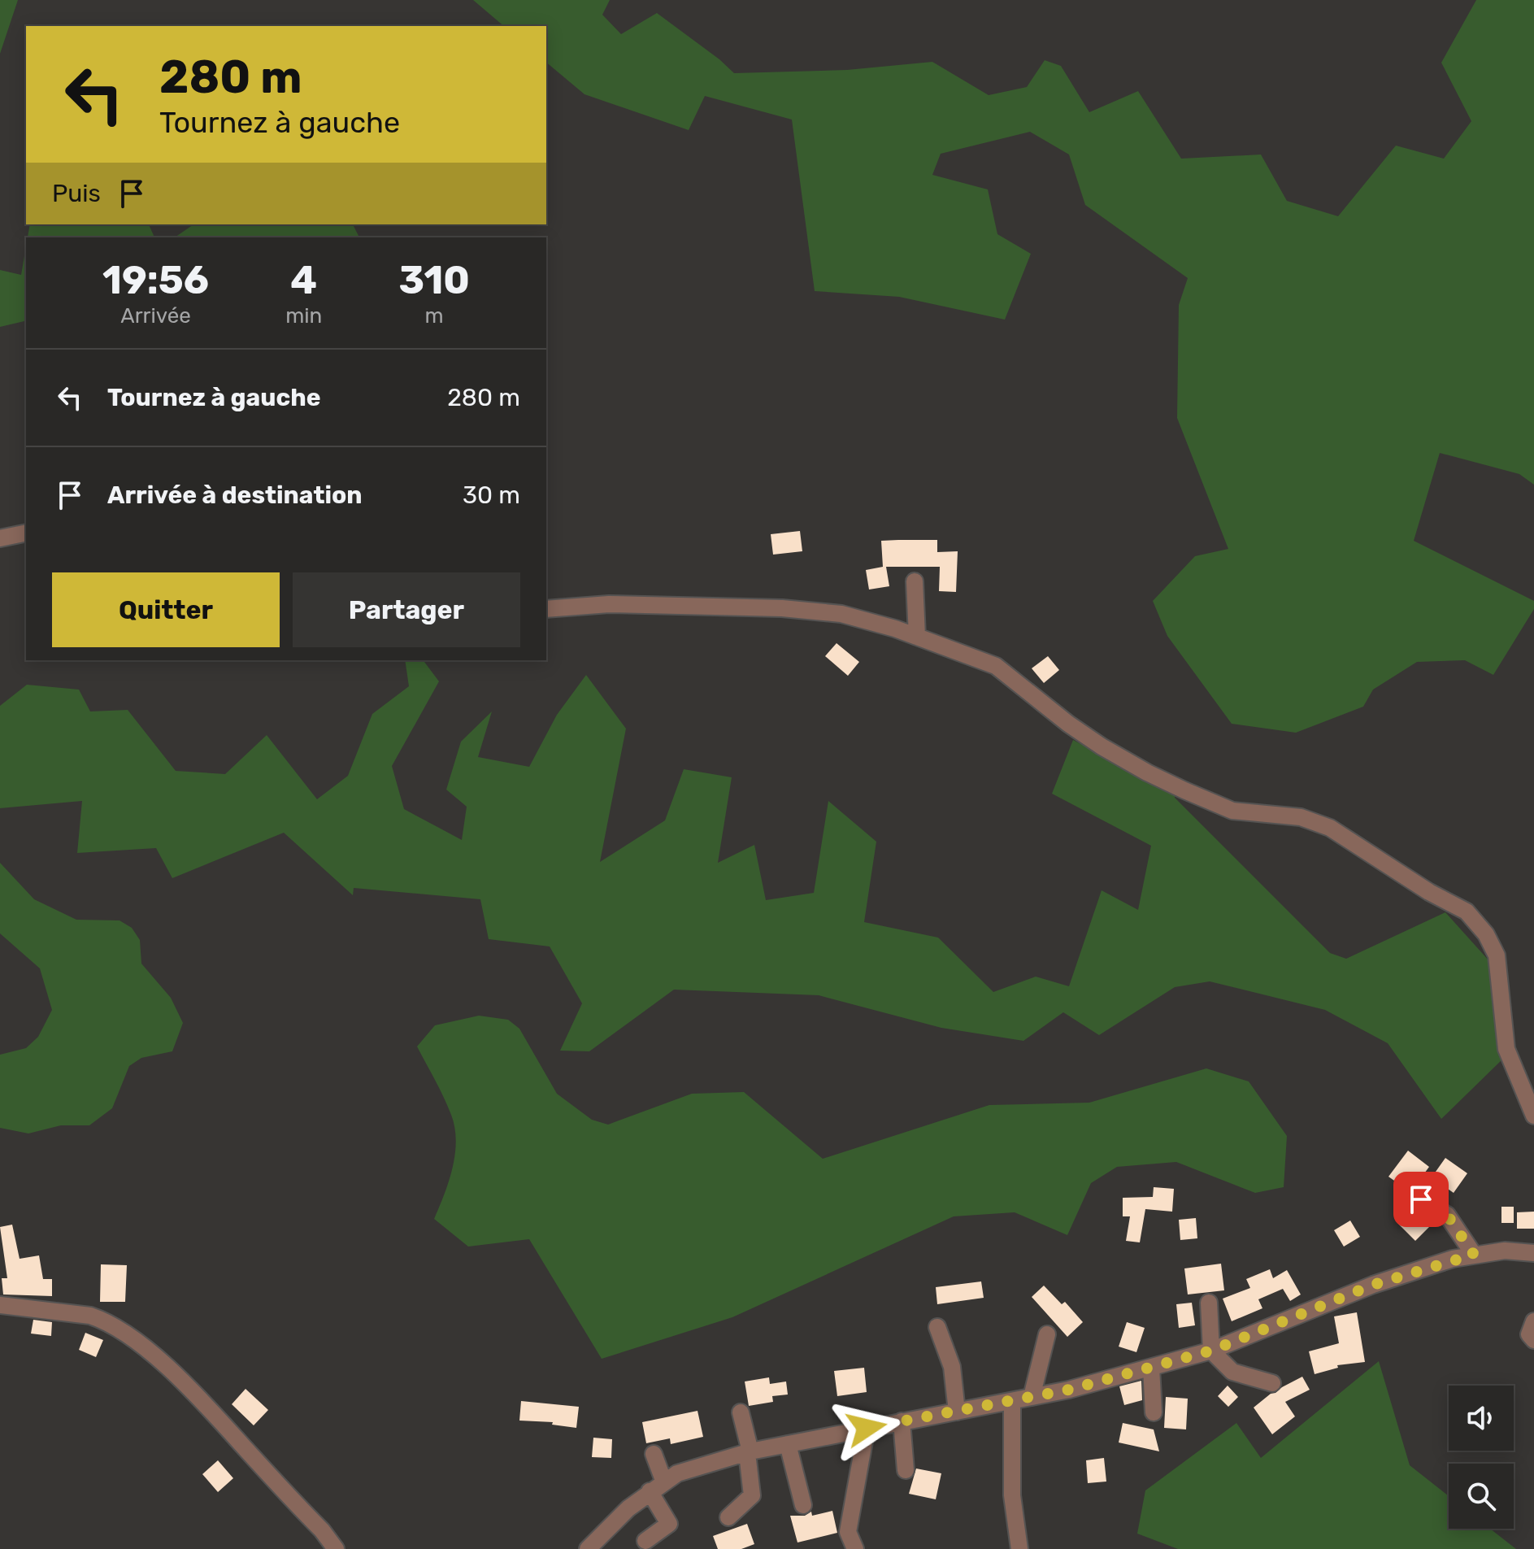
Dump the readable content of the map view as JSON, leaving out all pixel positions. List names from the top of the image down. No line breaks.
{"page":{"turn":["280 m","Tournez à gauche"],"then":"Puis","eta":["19:56","Arrivée","4","min","310","m"],"list":[{"name":"Tournez à gauche","value":"280 m"},{"name":"Arrivée à destination","value":"30 m"}],"buttons":["Quitter","Partager"]}}
